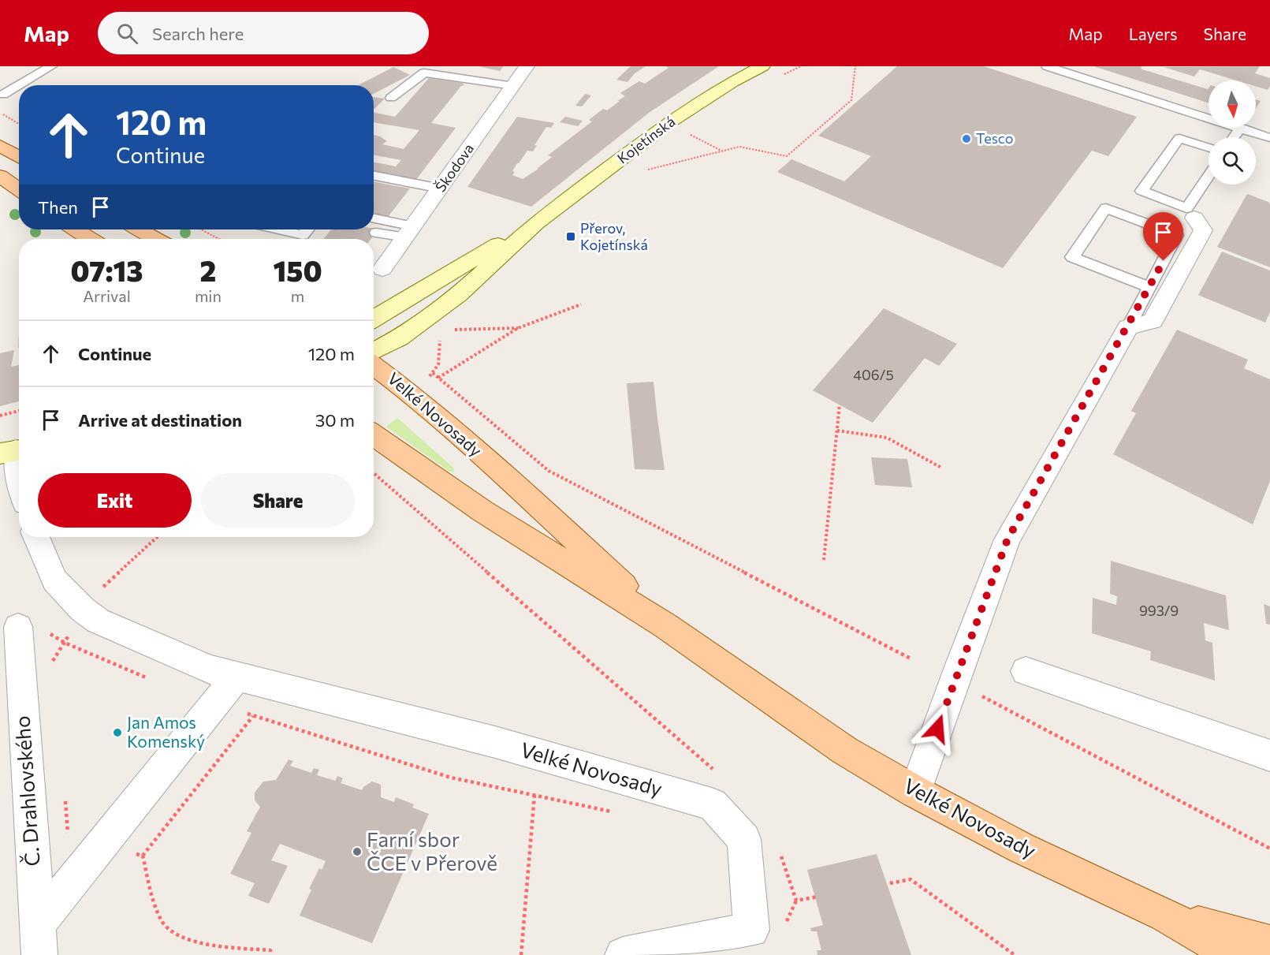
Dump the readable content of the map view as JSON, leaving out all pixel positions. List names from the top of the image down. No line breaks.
{"streets":{"main road":["Kojetínská","Velké Novosady"],"street":["Škodova","Č. Drahlovského"]},"places":{"other":["Tesco","Jan Amos Komenský","Farní sbor ČCE v Přerově"],"transit":["Přerov, Kojetínská"]},"house_numbers":["406/5","993/9"],"north":"bottom","page":{"header":"Map","search":"Search here","nav":["Map","Layers","Share"],"turn":["120 m","Continue"],"then":"Then","eta":["07:13","Arrival","2","min","150","m"],"list":[{"name":"Continue","value":"120 m"},{"name":"Arrive at destination","value":"30 m"}],"buttons":["Exit","Share"]}}
